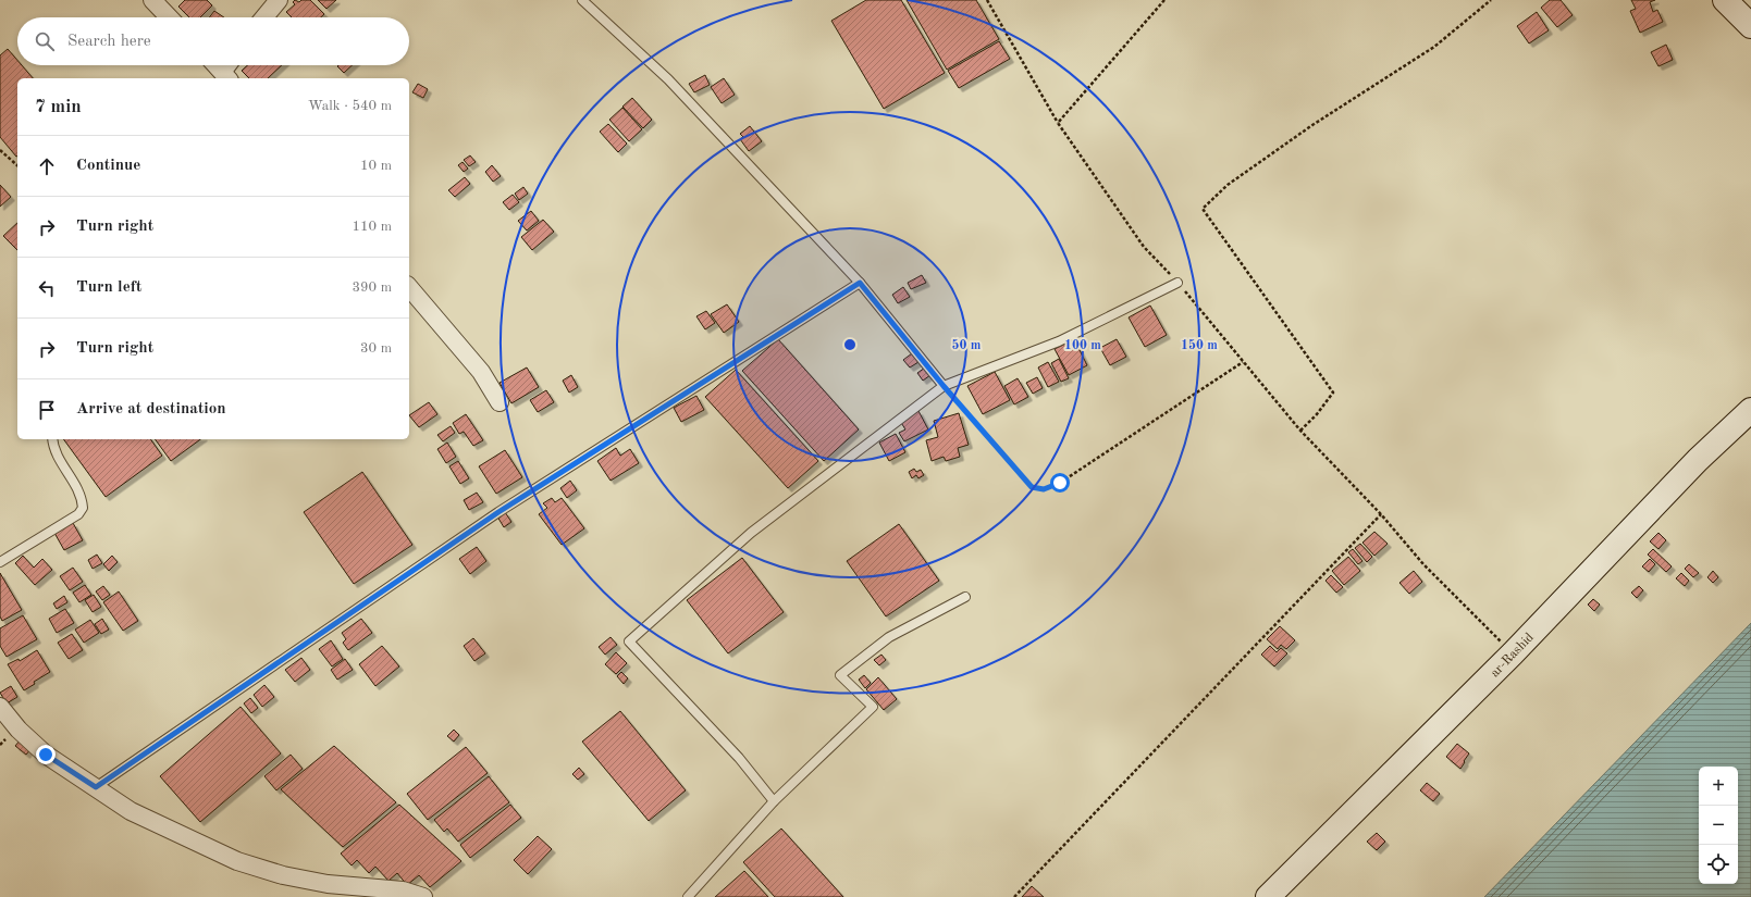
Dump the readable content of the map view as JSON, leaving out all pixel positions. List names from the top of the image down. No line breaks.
{"streets":{"main road":["ar-Rashid"]},"page":{"search":"Search here","heading":["7 min","Walk · 540 m"],"list":[["Continue","10 m"],["Turn right","110 m"],["Turn left","390 m"],["Turn right","30 m"],"Arrive at destination"],"map_buttons":["+","−"]},"rings":["50 m","100 m","150 m"]}
